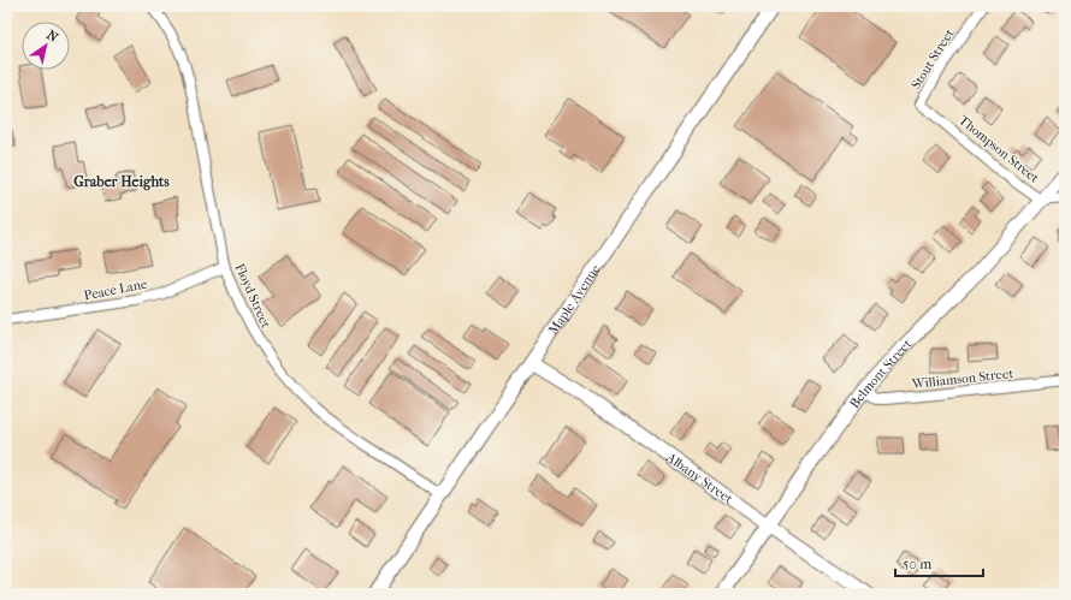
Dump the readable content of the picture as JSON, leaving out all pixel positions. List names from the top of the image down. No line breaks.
{"streets":{"street":["Stout Street","Thompson Street","Peace Lane","Floyd Street","Maple Avenue","Belmont Street","Williamson Street","Albany Street"]},"crossings":[["Stout Street","Thompson Street"],["Thompson Street","Belmont Street"],["Peace Lane","Floyd Street"],["Floyd Street","Maple Avenue"],["Maple Avenue","Albany Street"],["Belmont Street","Williamson Street"],["Belmont Street","Albany Street"]],"districts":["Graber Heights"],"scale_bar":"50 m","north":"top right"}
